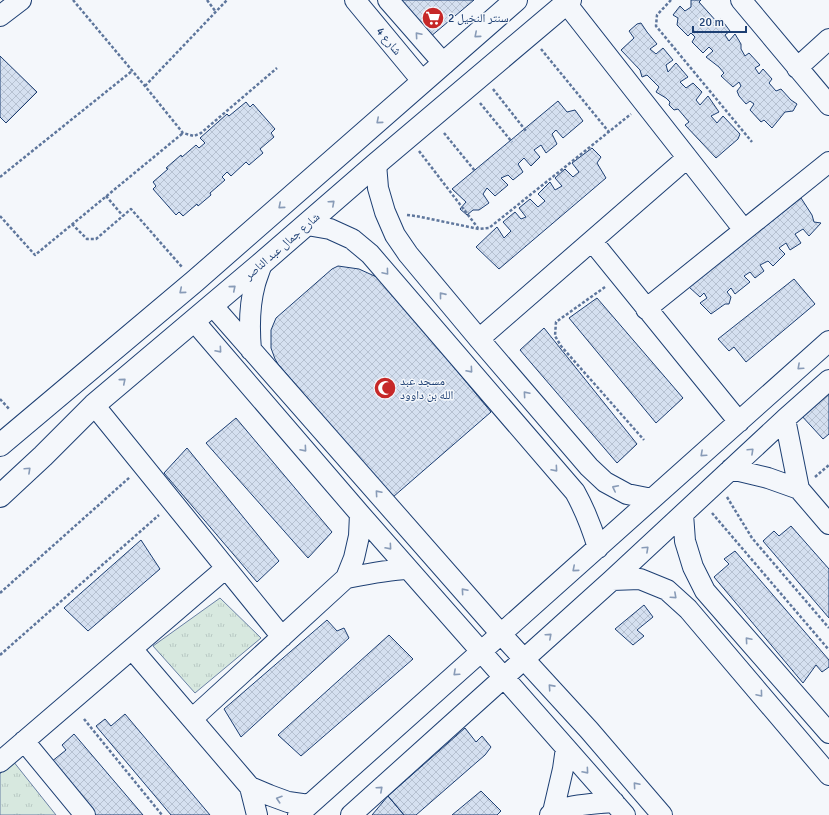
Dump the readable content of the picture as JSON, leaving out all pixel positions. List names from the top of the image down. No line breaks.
{"streets":{"main road":["شارع جمال عبد الناصر"],"street":["شارع 4"]},"places":{"supermarket":["سنتر النخيل 2"],"mosque":["مسجد عبد الله بن داوود"]},"scale_bar":"20 m"}
